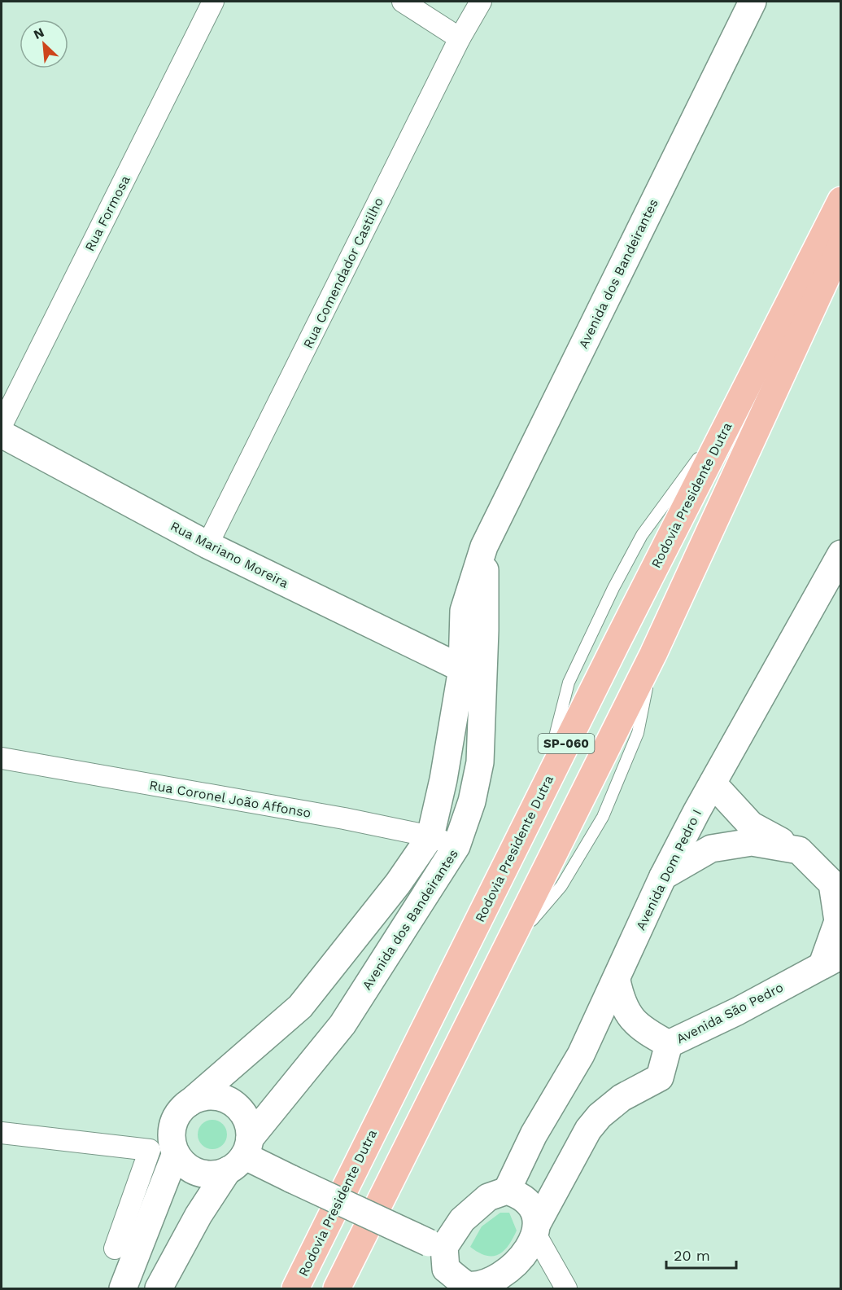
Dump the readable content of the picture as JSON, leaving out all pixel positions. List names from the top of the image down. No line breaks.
{"streets":{"highway":["Rodovia Presidente Dutra","SP-060"],"main road":["Avenida dos Bandeirantes","Rua Mariano Moreira","Avenida Dom Pedro I","Avenida São Pedro"],"street":["Rua Formosa","Rua Comendador Castilho","Rua Coronel João Affonso"]},"crossings":[["Rua Comendador Castilho","Rua Mariano Moreira"],["Avenida dos Bandeirantes","Rua Mariano Moreira"],["Avenida dos Bandeirantes","Rua Coronel João Affonso"],["Avenida Dom Pedro I","Avenida São Pedro"]],"scale_bar":"20 m","north":"top left"}
